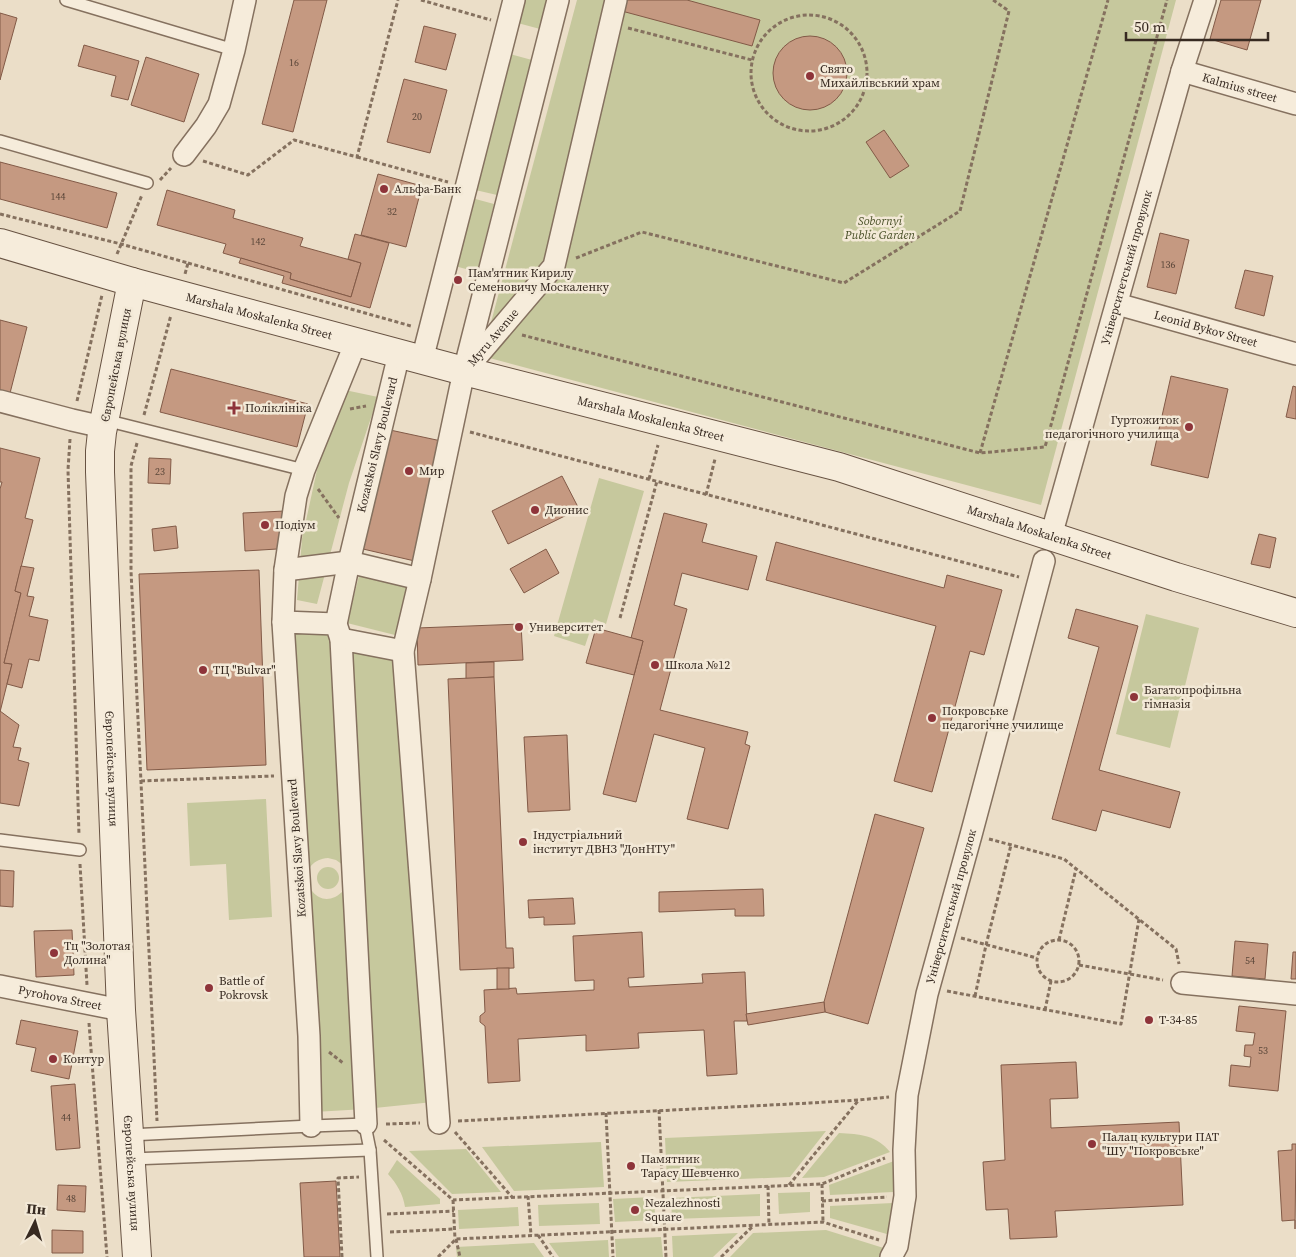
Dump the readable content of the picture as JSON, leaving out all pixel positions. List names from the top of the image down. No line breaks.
{"streets":{"street":["Kalmius street","Університетський провулок","Marshala Moskalenka Street","Leonid Bykov Street","Myru Avenue","Європейська вулиця","Kozatskoi Slavy Boulevard","Pyrohova Street"]},"crossings":[["Kalmius street","Університетський провулок"],["Університетський провулок","Marshala Moskalenka Street"],["Університетський провулок","Leonid Bykov Street"],["Marshala Moskalenka Street","Myru Avenue"],["Marshala Moskalenka Street","Європейська вулиця"],["Marshala Moskalenka Street","Kozatskoi Slavy Boulevard"],["Європейська вулиця","Pyrohova Street"]],"parks":["Sobornyi Public Garden"],"places":{"other":["Свято Михайлівський храм","Альфа-Банк","Пам'ятник Кирилу Семеновичу Москаленку","Гуртожиток педагогічного училища","Мир","Дионис","Подіум","Университет","Школа №12","ТЦ \"Bulvar\"","Багатопрофільна гімназія","Покровське педагогічне училище","Індустріальний інститут ДВНЗ \"ДонНТУ\"","Тц \"Золотая Долина\"","Battle of Pokrovsk","Т-34-85","Контур","Палац культури ПАТ \"ШУ \"Покровське\"","Памятник Тарасу Шевченко","Nezalezhnosti Square"],"health":["Поліклініка"]},"house_numbers":["16","20","144","32","142","136","23","54","53","44","48"],"scale_bar":"50 m","north":"top"}
